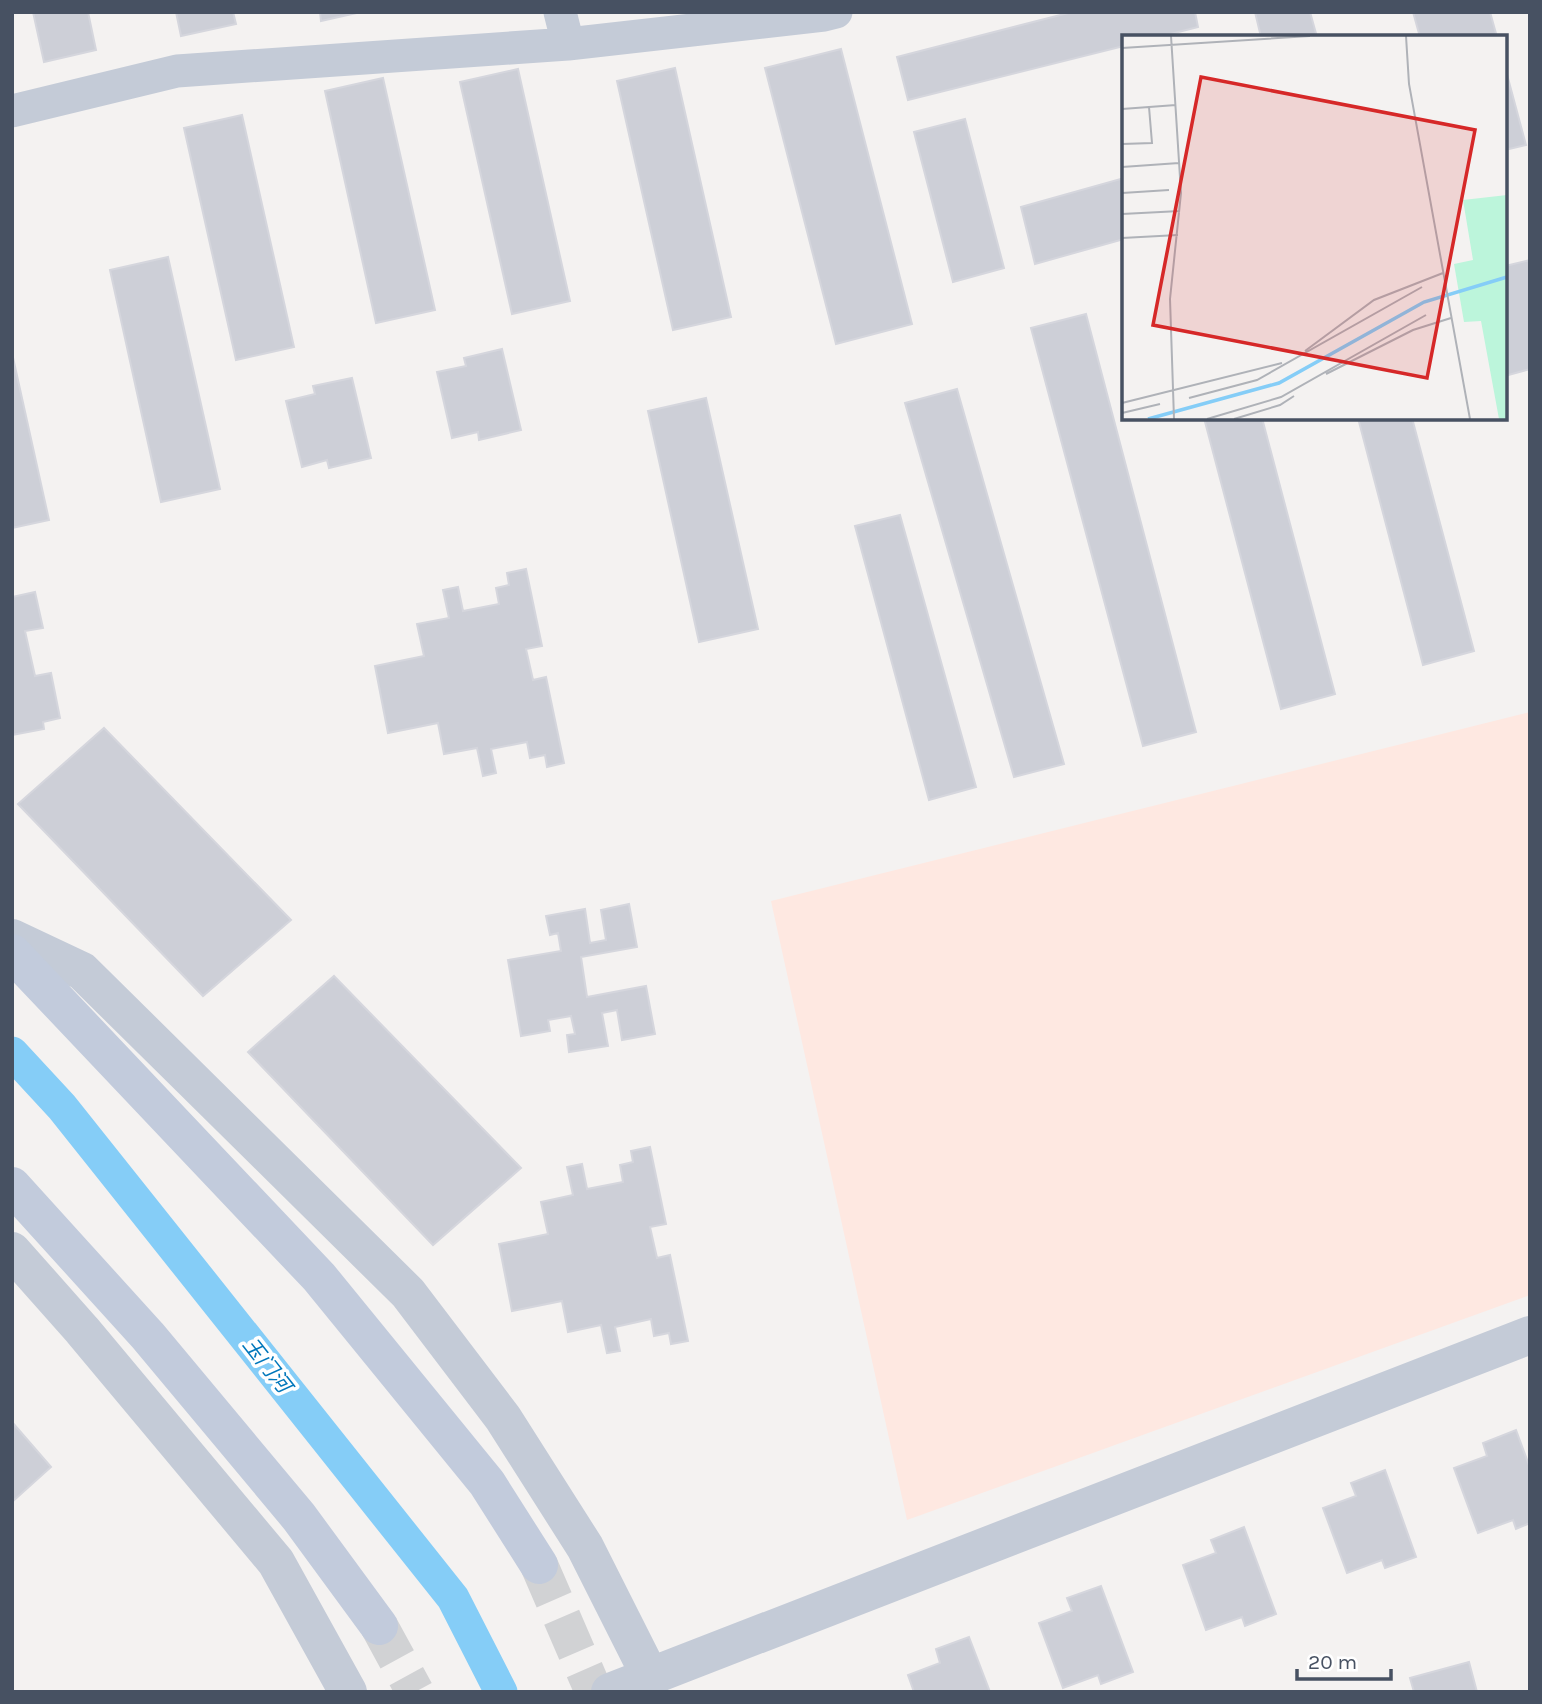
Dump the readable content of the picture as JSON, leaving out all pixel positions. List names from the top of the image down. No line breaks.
{"water":["玉门河"],"scale_bar":"20 m"}
